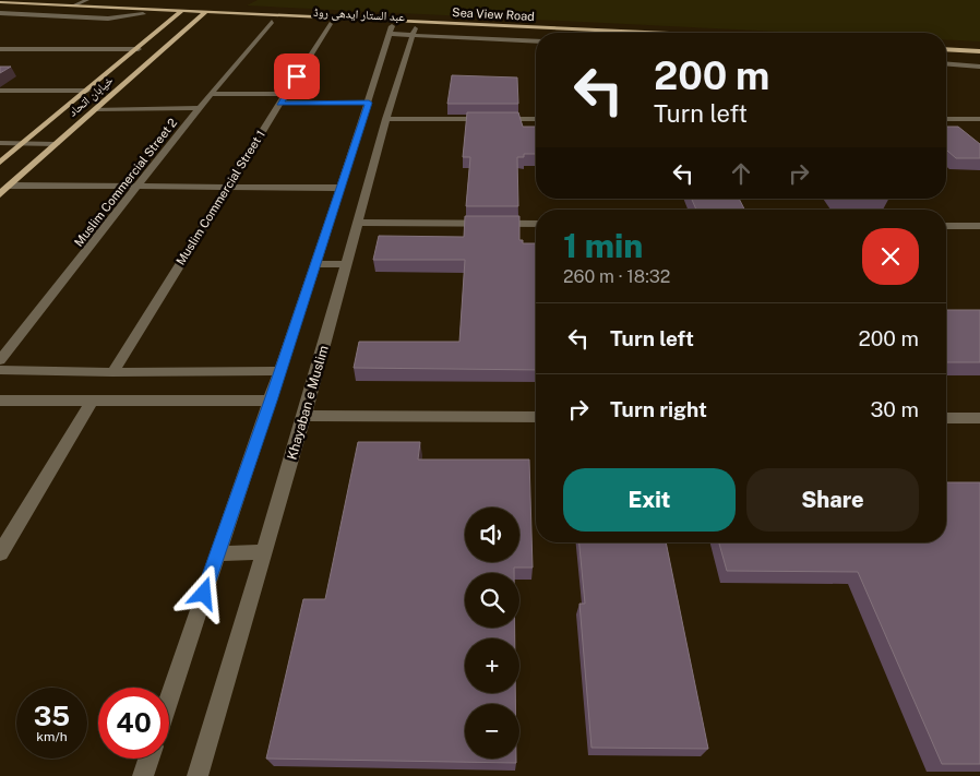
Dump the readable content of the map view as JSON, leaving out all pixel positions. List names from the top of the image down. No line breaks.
{"streets":{"main road":["عبد الستار ایدھی روڈ","Sea View Road","خیابان اتحاد"],"street":["Muslim Commercial Street 2","Muslim Commercial Street 1","Khayaban e Muslim"]},"crossings":[["عبد الستار ایدھی روڈ","خیابان اتحاد"],["عبد الستار ایدھی روڈ","Muslim Commercial Street 2"],["عبد الستار ایدھی روڈ","Muslim Commercial Street 1"],["عبد الستار ایدھی روڈ","Khayaban e Muslim"],["Sea View Road","خیابان اتحاد"]],"page":{"turn":["200 m","Turn left"],"heading":["1 min","260 m · 18:32"],"list":[{"name":"Turn left","value":"200 m"},{"name":"Turn right","value":"30 m"}],"buttons":["Exit","Share"],"map_buttons":["+","−"],"speed":"35 km/h","limit":"40"}}
